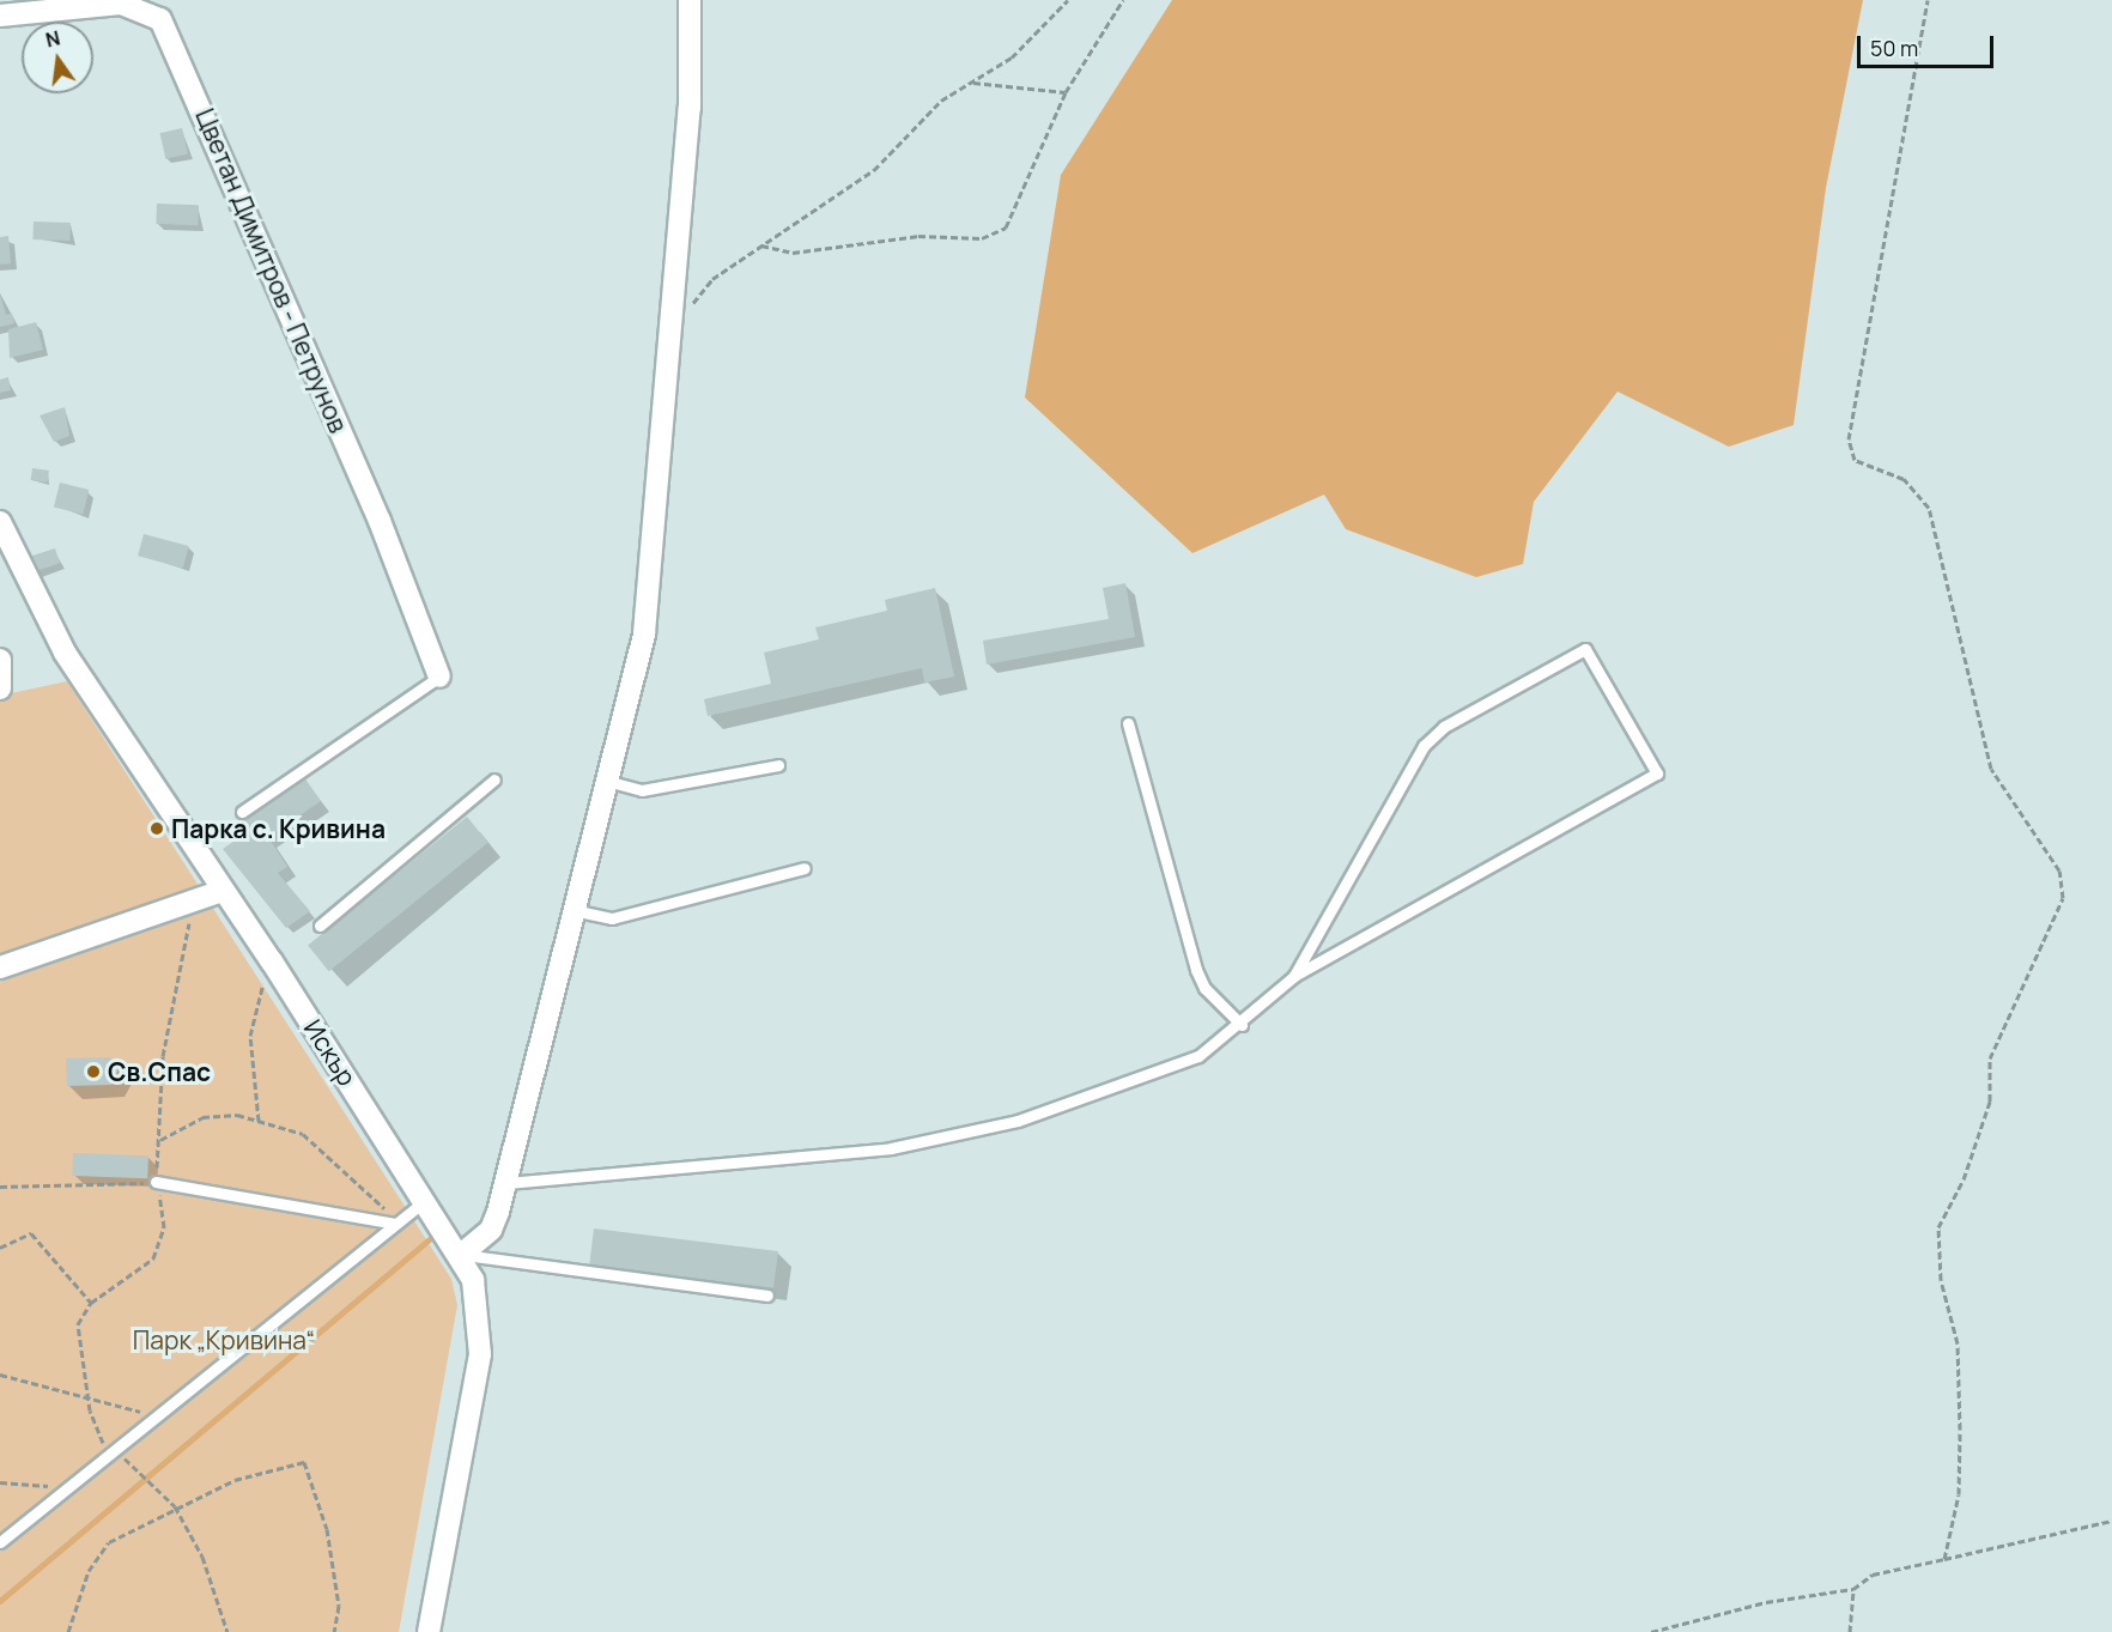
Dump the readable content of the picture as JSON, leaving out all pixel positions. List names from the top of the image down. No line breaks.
{"streets":{"street":["Цветан Димитров - Петрунов","Искър"]},"parks":["Парк „Кривина“"],"places":["Парка с. Кривина","Св.Спас"],"scale_bar":"50 m","north":"top"}
